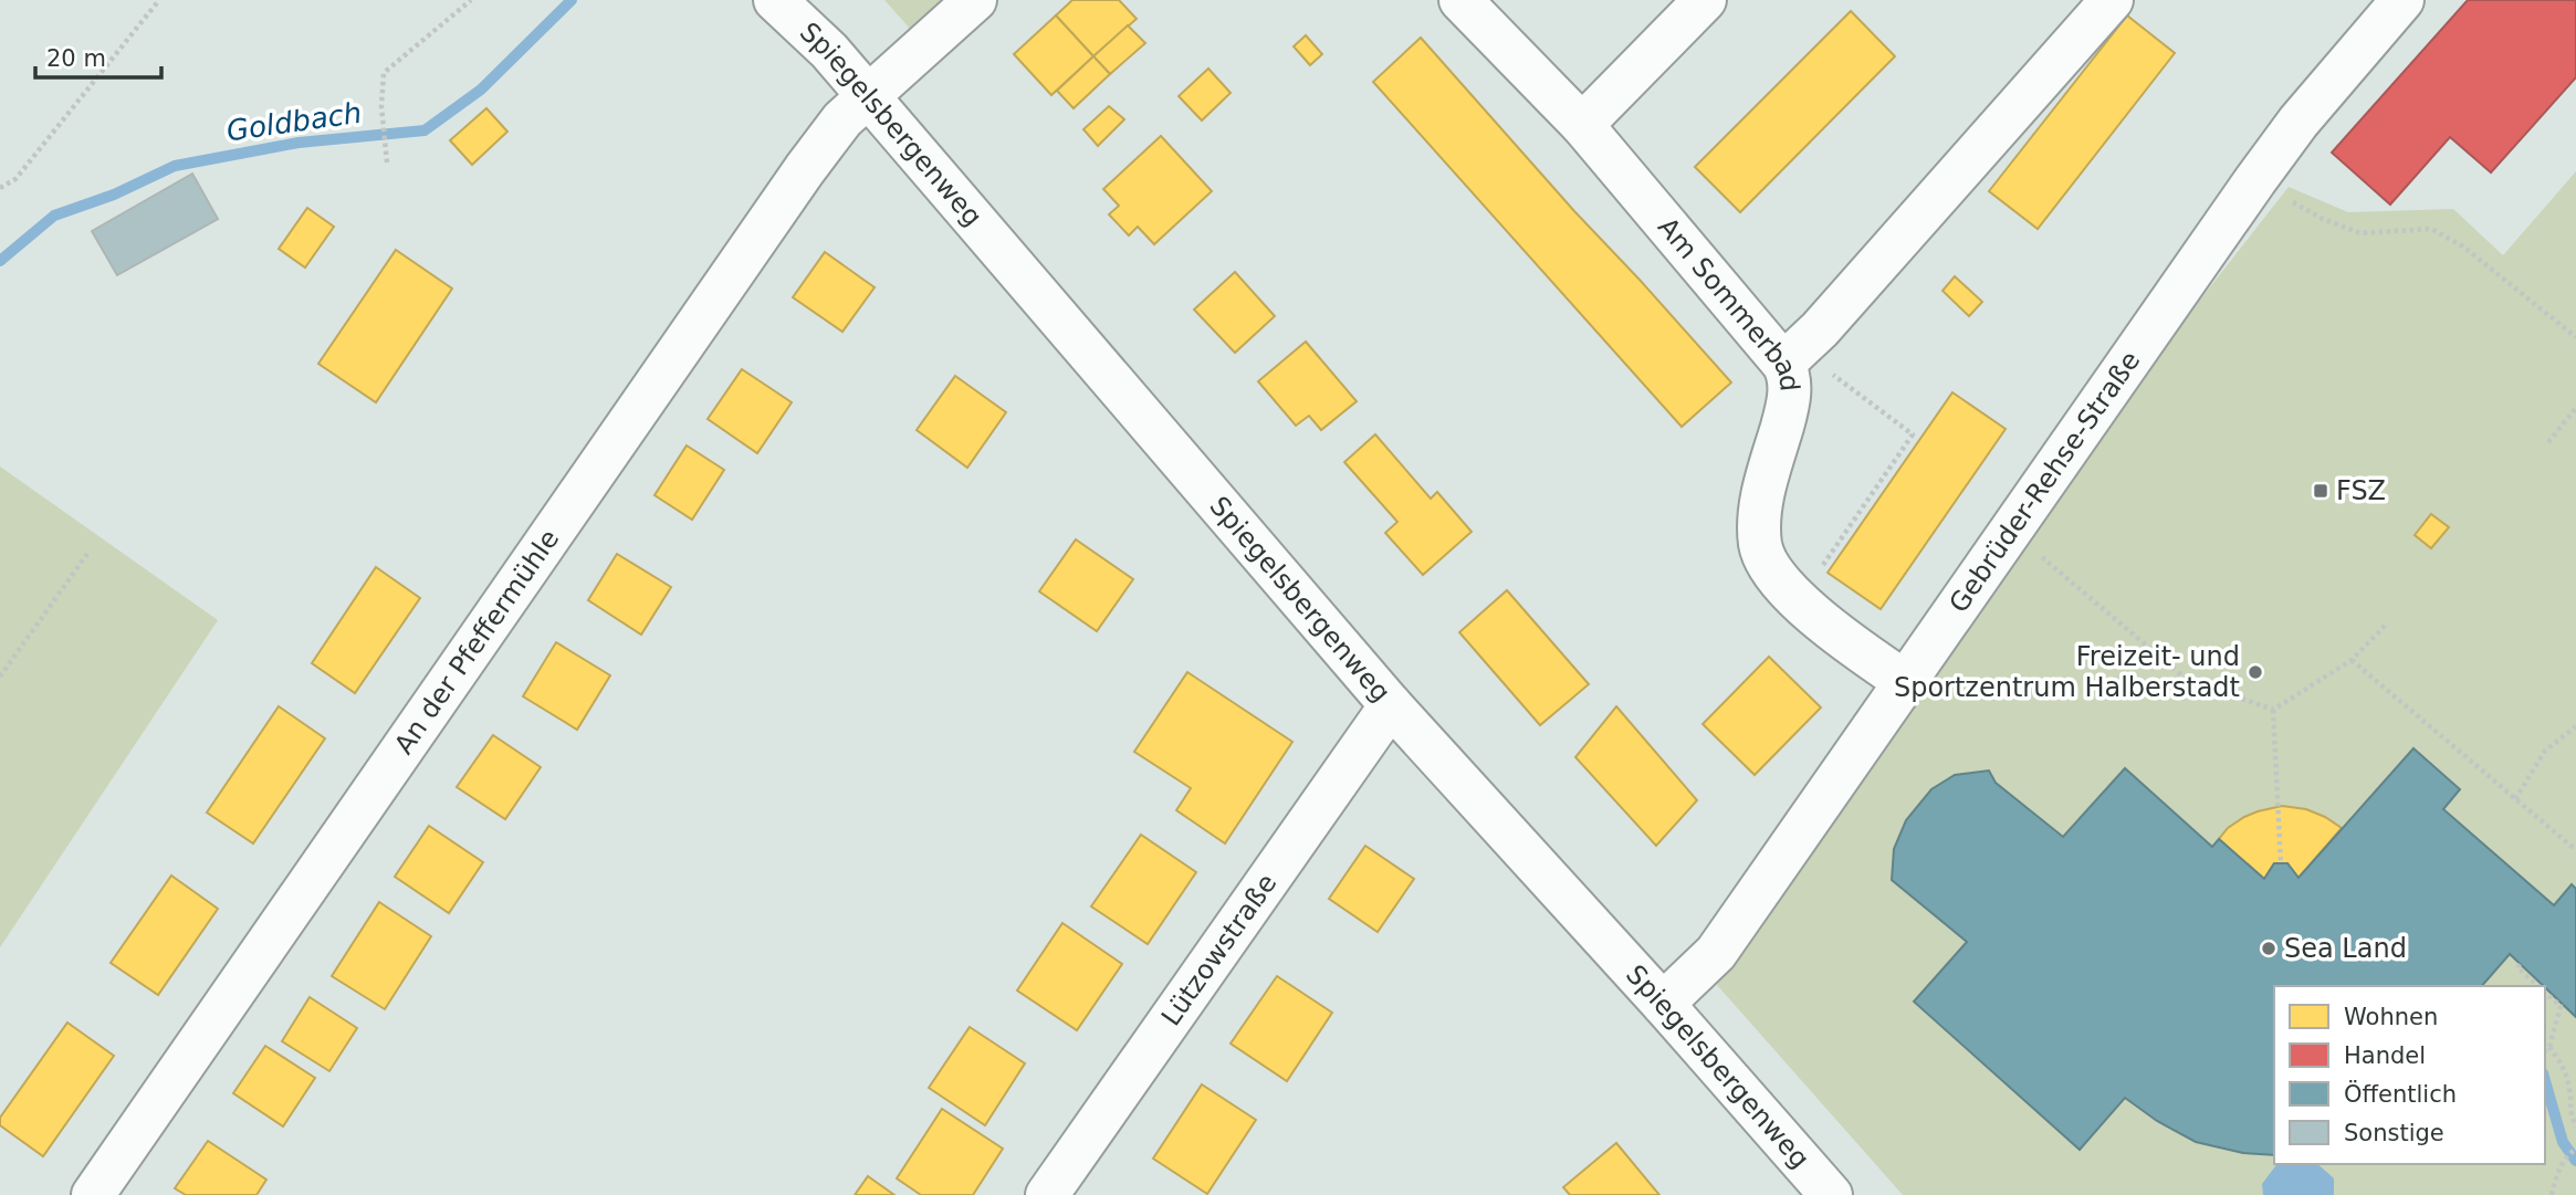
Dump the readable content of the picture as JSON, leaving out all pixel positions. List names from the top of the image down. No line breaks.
{"streets":{"street":["Spiegelsbergenweg","Am Sommerbad","Gebrüder-Rehse-Straße","An der Pfeffermühle","Lützowstraße"]},"crossings":[["Spiegelsbergenweg","Gebrüder-Rehse-Straße"],["Spiegelsbergenweg","An der Pfeffermühle"],["Spiegelsbergenweg","Lützowstraße"],["Am Sommerbad","Gebrüder-Rehse-Straße"]],"water":["Goldbach"],"places":{"transit":["FSZ"],"other":["Freizeit- und Sportzentrum Halberstadt","Sea Land"]},"legend":["Wohnen","Handel","Öffentlich","Sonstige"],"scale_bar":"20 m"}
